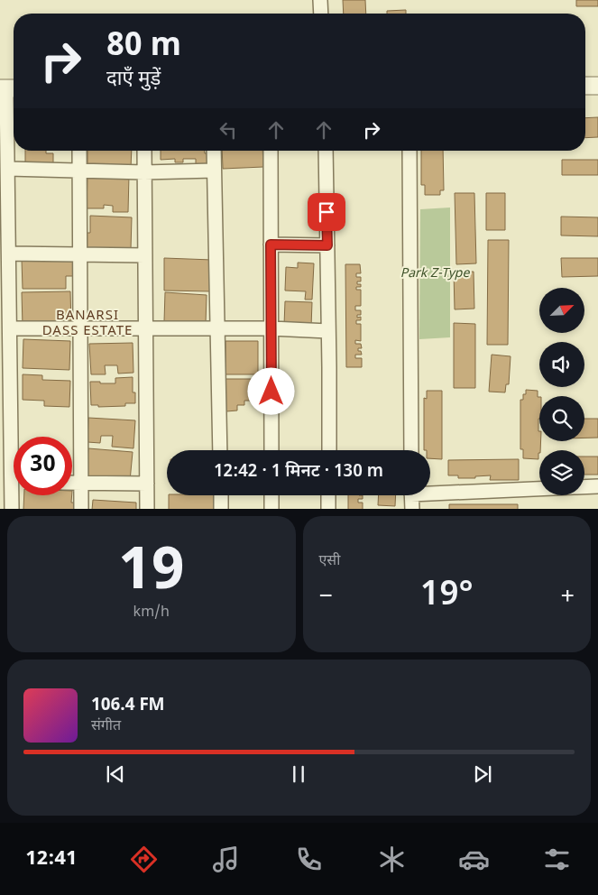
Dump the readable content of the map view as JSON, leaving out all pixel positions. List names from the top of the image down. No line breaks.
{"districts":["BANARSI DASS ESTATE"],"parks":["Park Z-Type"],"north":"top right","page":{"turn":["80 m","दाएँ मुड़ें"],"limit":"30","trip":"12:42 · 1 मिनट · 130 m","tile":[["19","km/h"],"एसी"],"heat":["−","19°","+"],"song":["106.4 FM","संगीत"],"tabs":"12:41"}}
